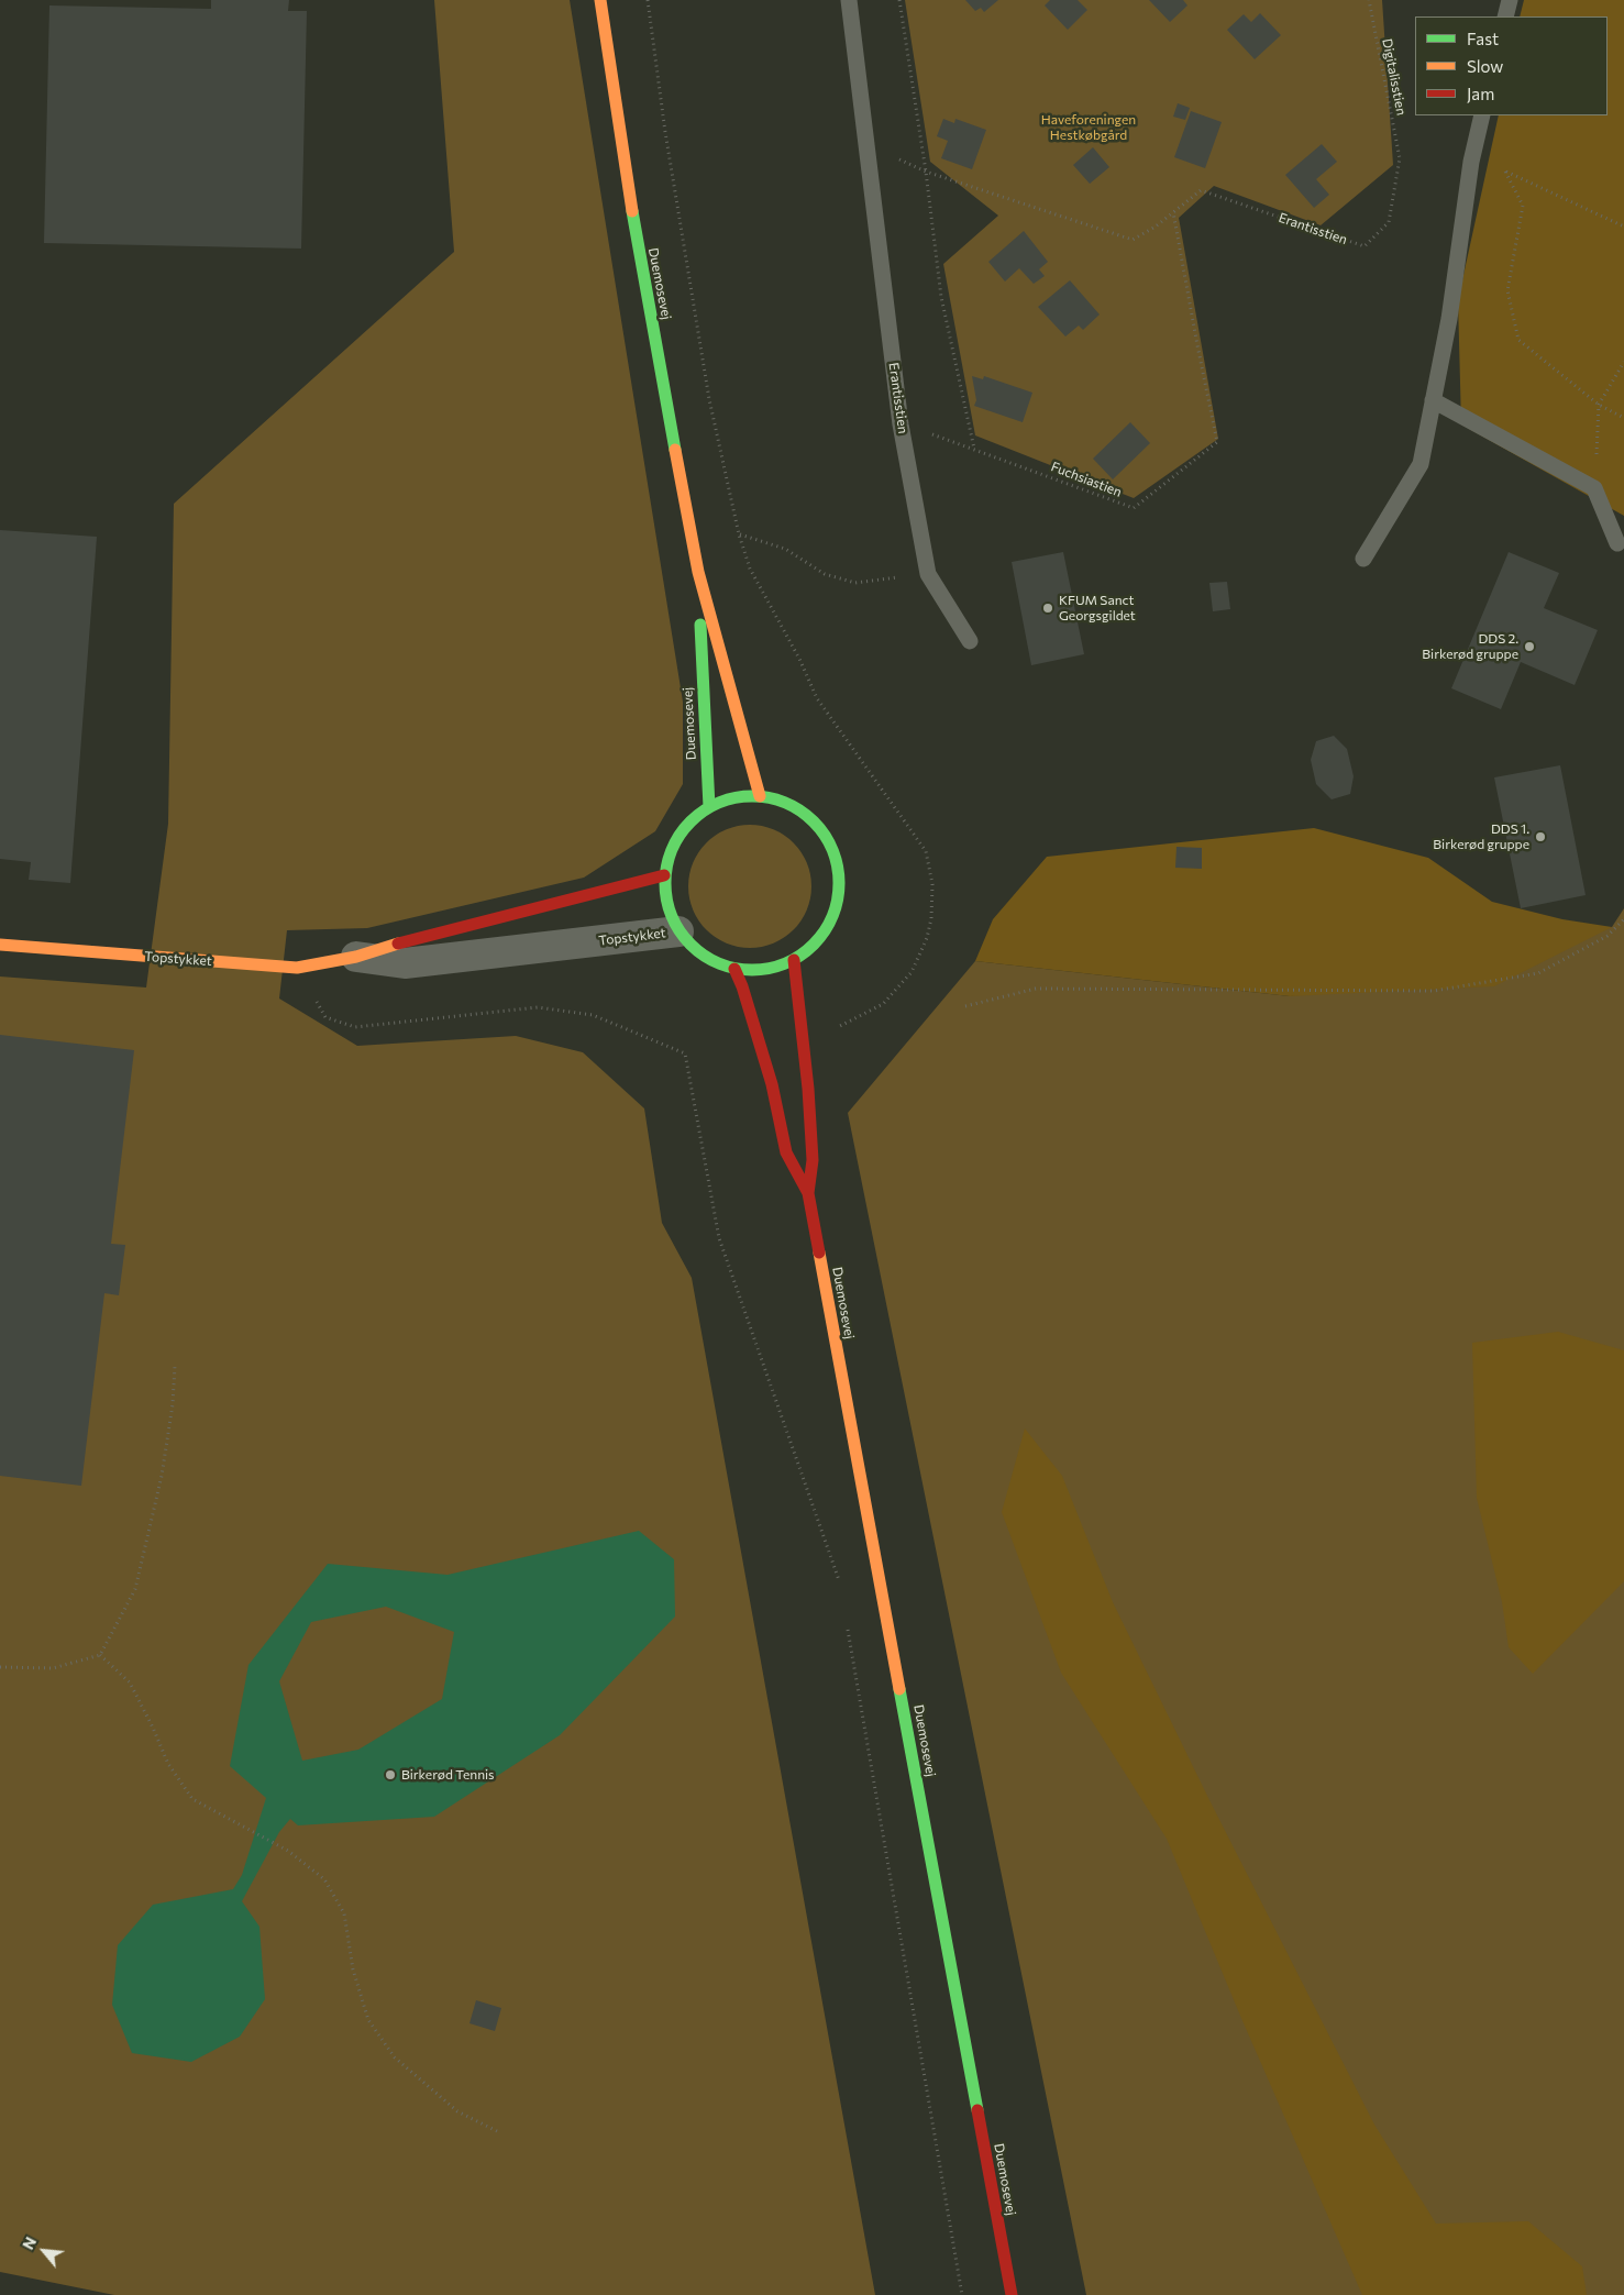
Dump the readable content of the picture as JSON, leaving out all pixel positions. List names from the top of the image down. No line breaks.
{"streets":{"street":["Duemosevej","Topstykket"],"lane":["Erantisstien"],"path":["Digitalisstien","Fuchsiastien"]},"crossings":[["Digitalisstien","Erantisstien"],["Erantisstien","Fuchsiastien"],["Duemosevej","Topstykket"]],"parks":["Haveforeningen Hestkøbgård"],"places":["KFUM Sanct Georgsgildet","DDS 2. Birkerød gruppe","DDS 1. Birkerød gruppe","Birkerød Tennis"],"legend":["Fast","Slow","Jam"],"north":"top left"}
